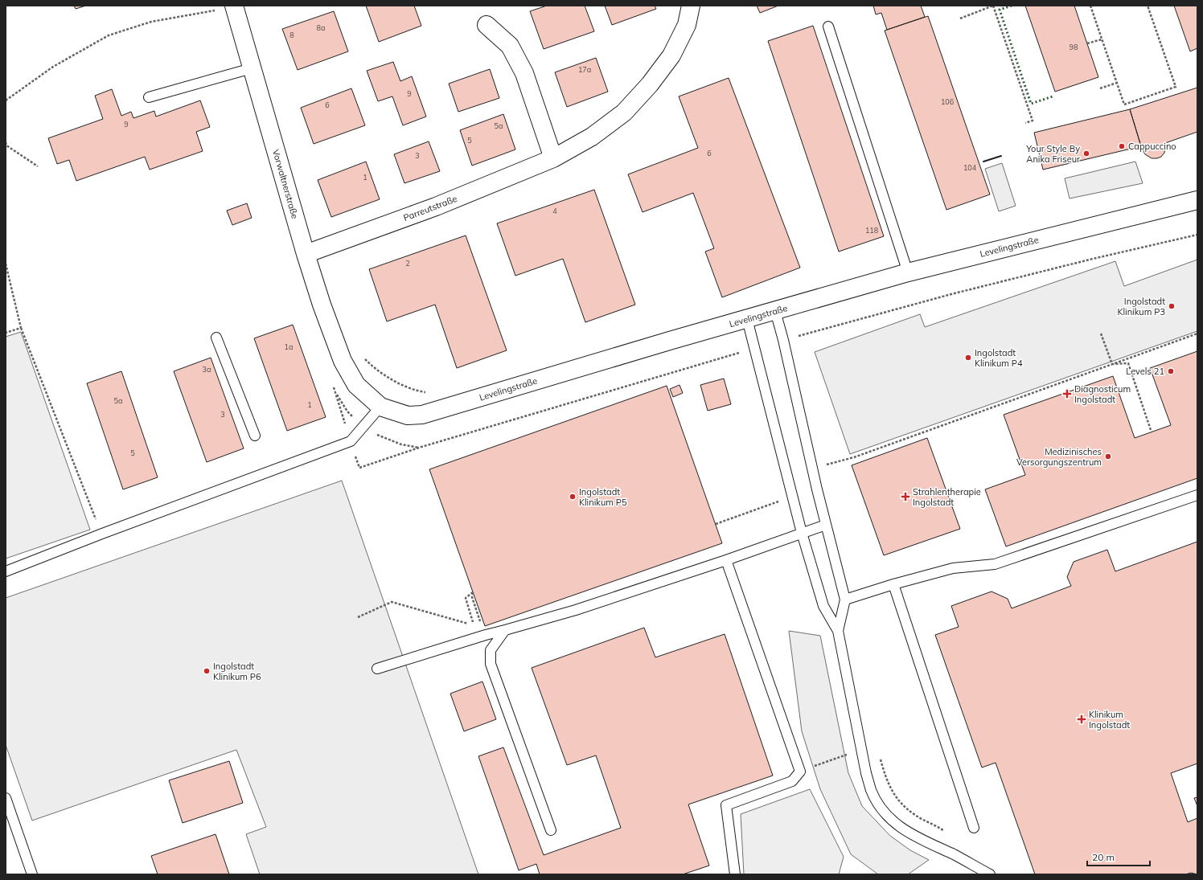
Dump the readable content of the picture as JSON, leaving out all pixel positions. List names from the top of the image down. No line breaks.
{"streets":{"street":["Vorwaltnerstraße","Parreutstraße","Levelingstraße"]},"crossings":[["Vorwaltnerstraße","Parreutstraße"],["Vorwaltnerstraße","Levelingstraße"]],"places":{"other":["Cappuccino","Your Style By Anika Friseur","Ingolstadt Klinikum P3","Ingolstadt Klinikum P4","Levels 21","Medizinisches Versorgungszentrum","Ingolstadt Klinikum P5","Ingolstadt Klinikum P6"],"health":["Diagnosticum Ingolstadt","Strahlentherapie Ingolstadt","Klinikum Ingolstadt"]},"house_numbers":["8a","8","98","17a","9","106","6","9","5a","5","6","3","104","1","4","118","2","1a","3a","5a","1","3","5"],"scale_bar":"20 m"}
